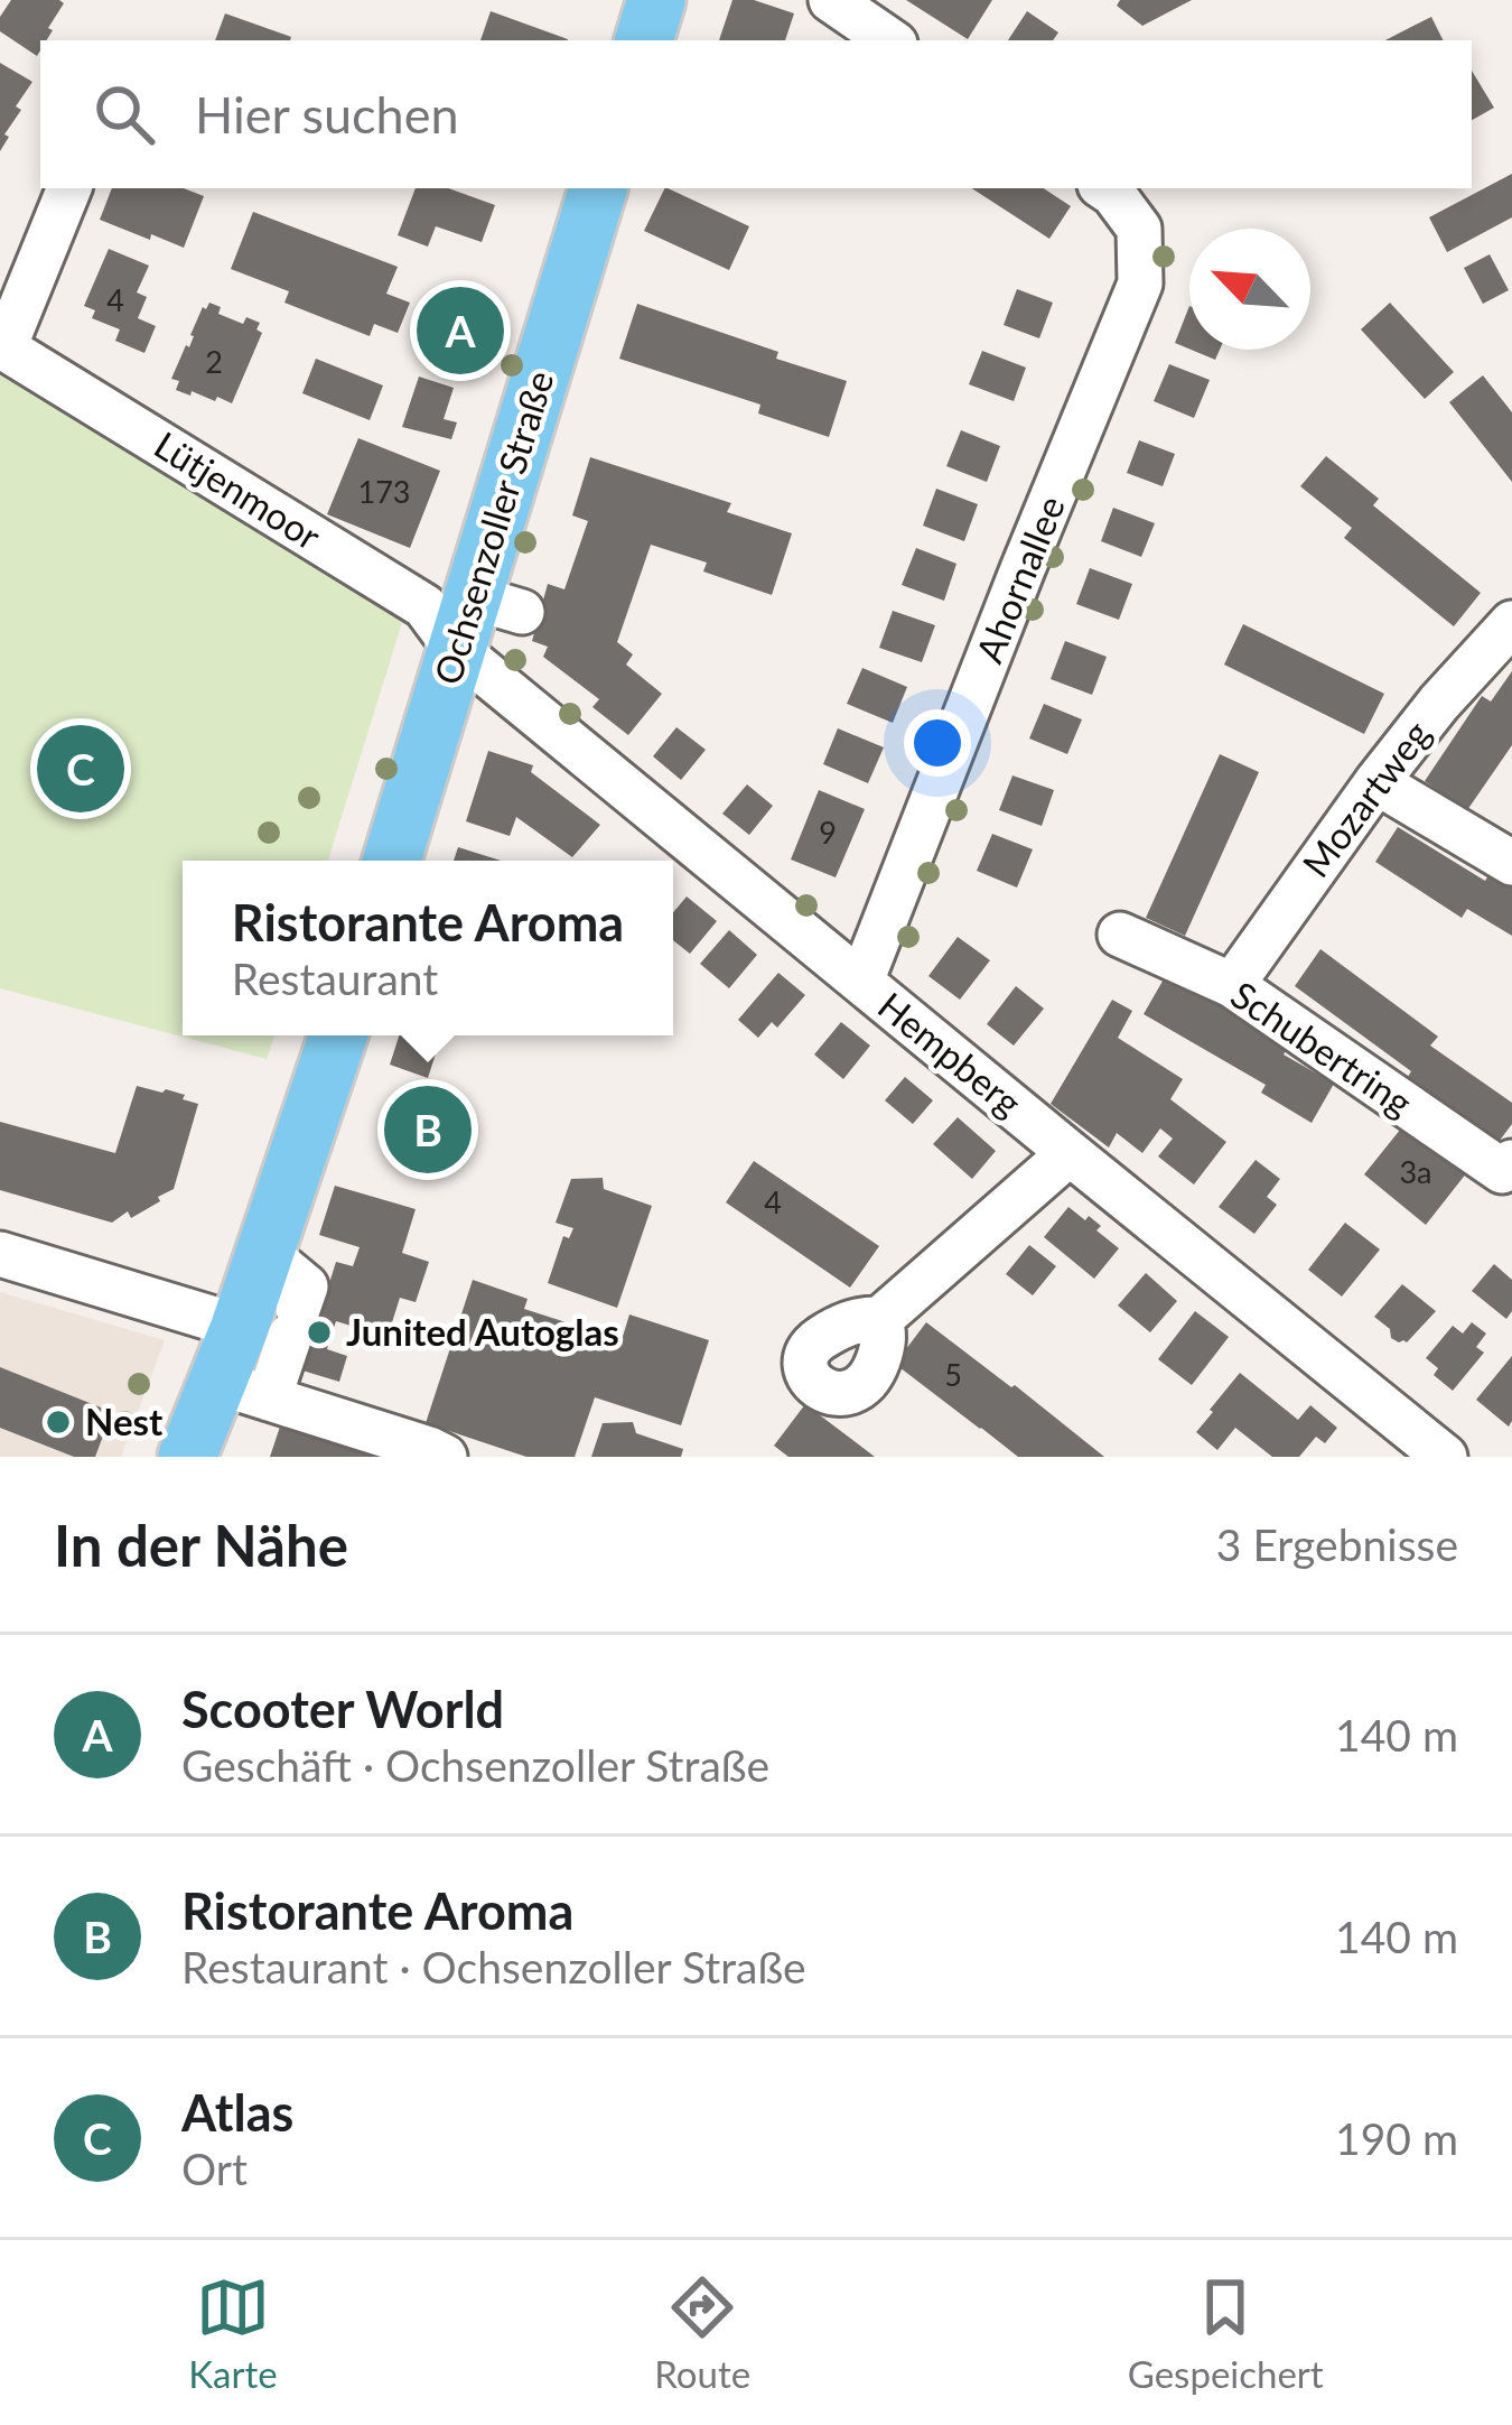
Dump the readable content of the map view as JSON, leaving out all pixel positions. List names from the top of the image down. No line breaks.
{"streets":{"main road":["Ochsenzoller Straße"],"street":["Lütjenmoor","Ahornallee","Mozartweg","Schubertring","Hempberg"]},"crossings":[["Lütjenmoor","Ochsenzoller Straße"],["Lütjenmoor","Hempberg"],["Ochsenzoller Straße","Hempberg"],["Ahornallee","Hempberg"],["Mozartweg","Schubertring"]],"places":["Junited Autoglas","Nest"],"house_numbers":["4","2","173","9","3a","4","5"],"north":"top left","page":{"search":"Hier suchen","pins":["A","C","B"],"popup":["Ristorante Aroma","Restaurant"],"heading":["In der Nähe","3 Ergebnisse"],"list":[{"mark":"A","name":"Scooter World","note":"Geschäft · Ochsenzoller Straße","value":"140 m"},{"mark":"B","name":"Ristorante Aroma","note":"Restaurant · Ochsenzoller Straße","value":"140 m"},{"mark":"C","name":"Atlas","note":"Ort","value":"190 m"}],"nav":["Karte","Route","Gespeichert"]}}
